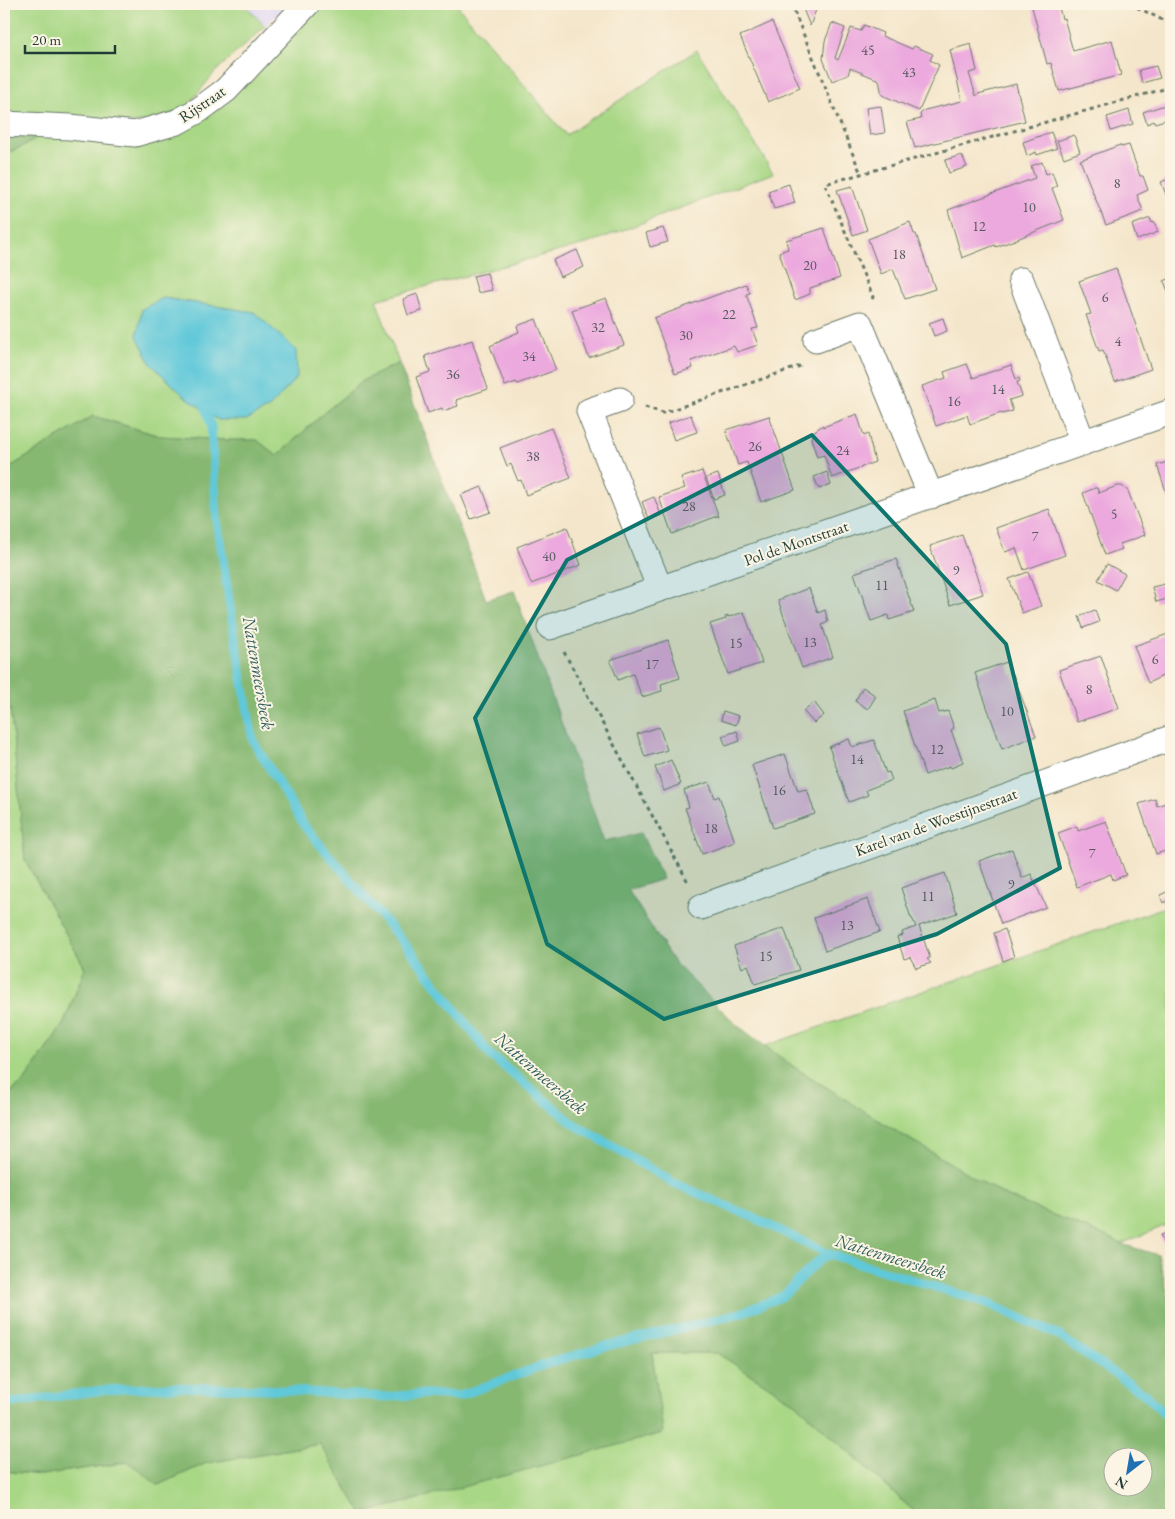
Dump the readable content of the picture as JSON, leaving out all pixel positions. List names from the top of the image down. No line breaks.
{"streets":{"street":["Rijstraat","Pol de Montstraat","Karel van de Woestijnestraat"]},"water":["Nattenmeersbeek"],"house_numbers":["45","43","8","10","12","18","20","6","22","32","30","4","34","36","14","16","26","24","38","28","5","7","40","9","11","13","15","6","17","8","10","12","14","16","18","7","9","11","13","15"],"scale_bar":"20 m","north":"bottom left"}
